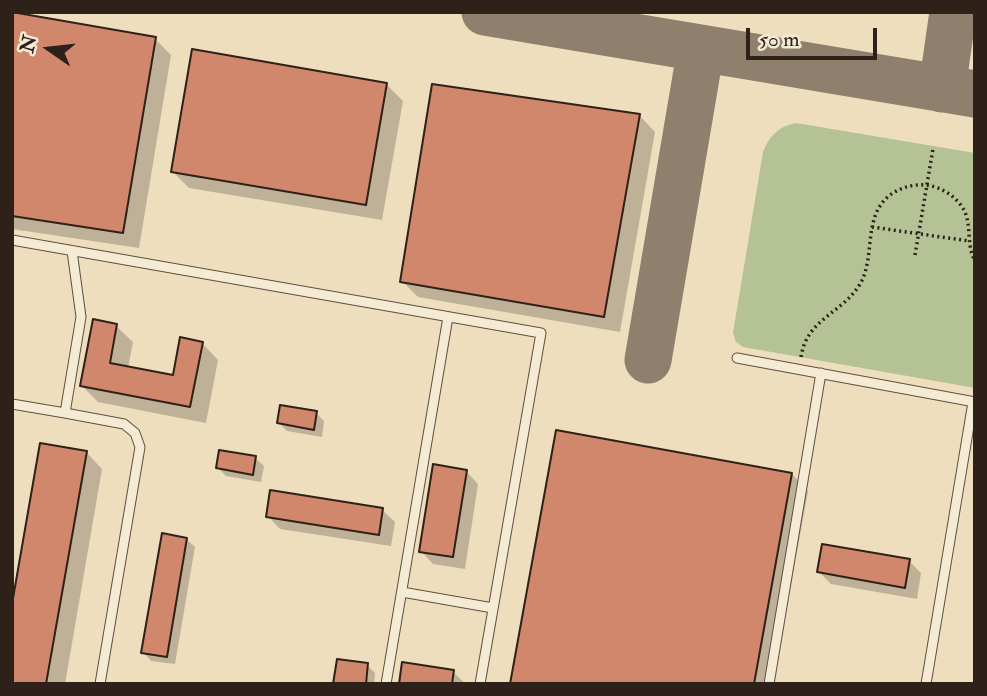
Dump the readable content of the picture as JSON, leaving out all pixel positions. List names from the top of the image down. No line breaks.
{"scale_bar":"50 m","north":"left"}
